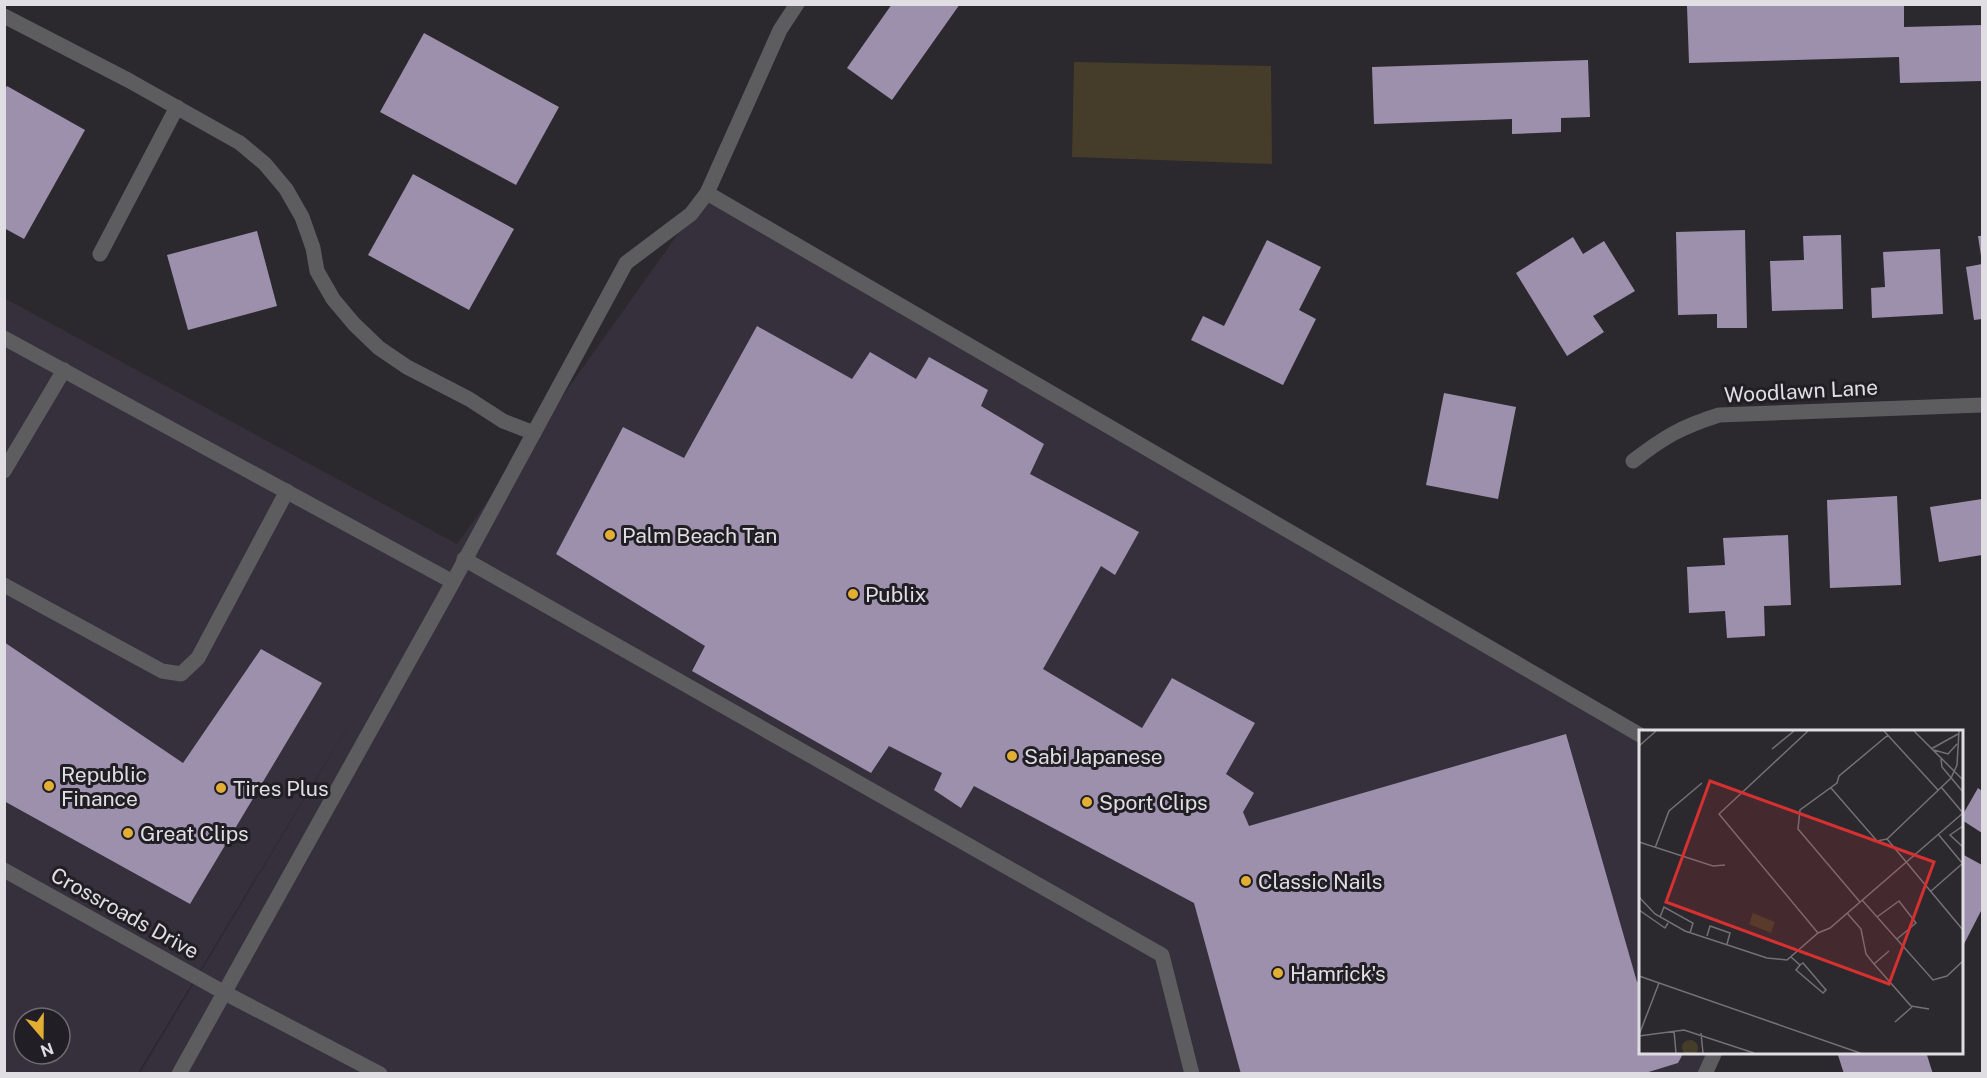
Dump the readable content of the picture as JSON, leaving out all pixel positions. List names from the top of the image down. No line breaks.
{"streets":{"street":["Woodlawn Lane","Crossroads Drive"]},"places":["Palm Beach Tan","Publix","Sabi Japanese","Republic Finance","Tires Plus","Sport Clips","Great Clips","Classic Nails","Hamrick's"],"north":"bottom"}
